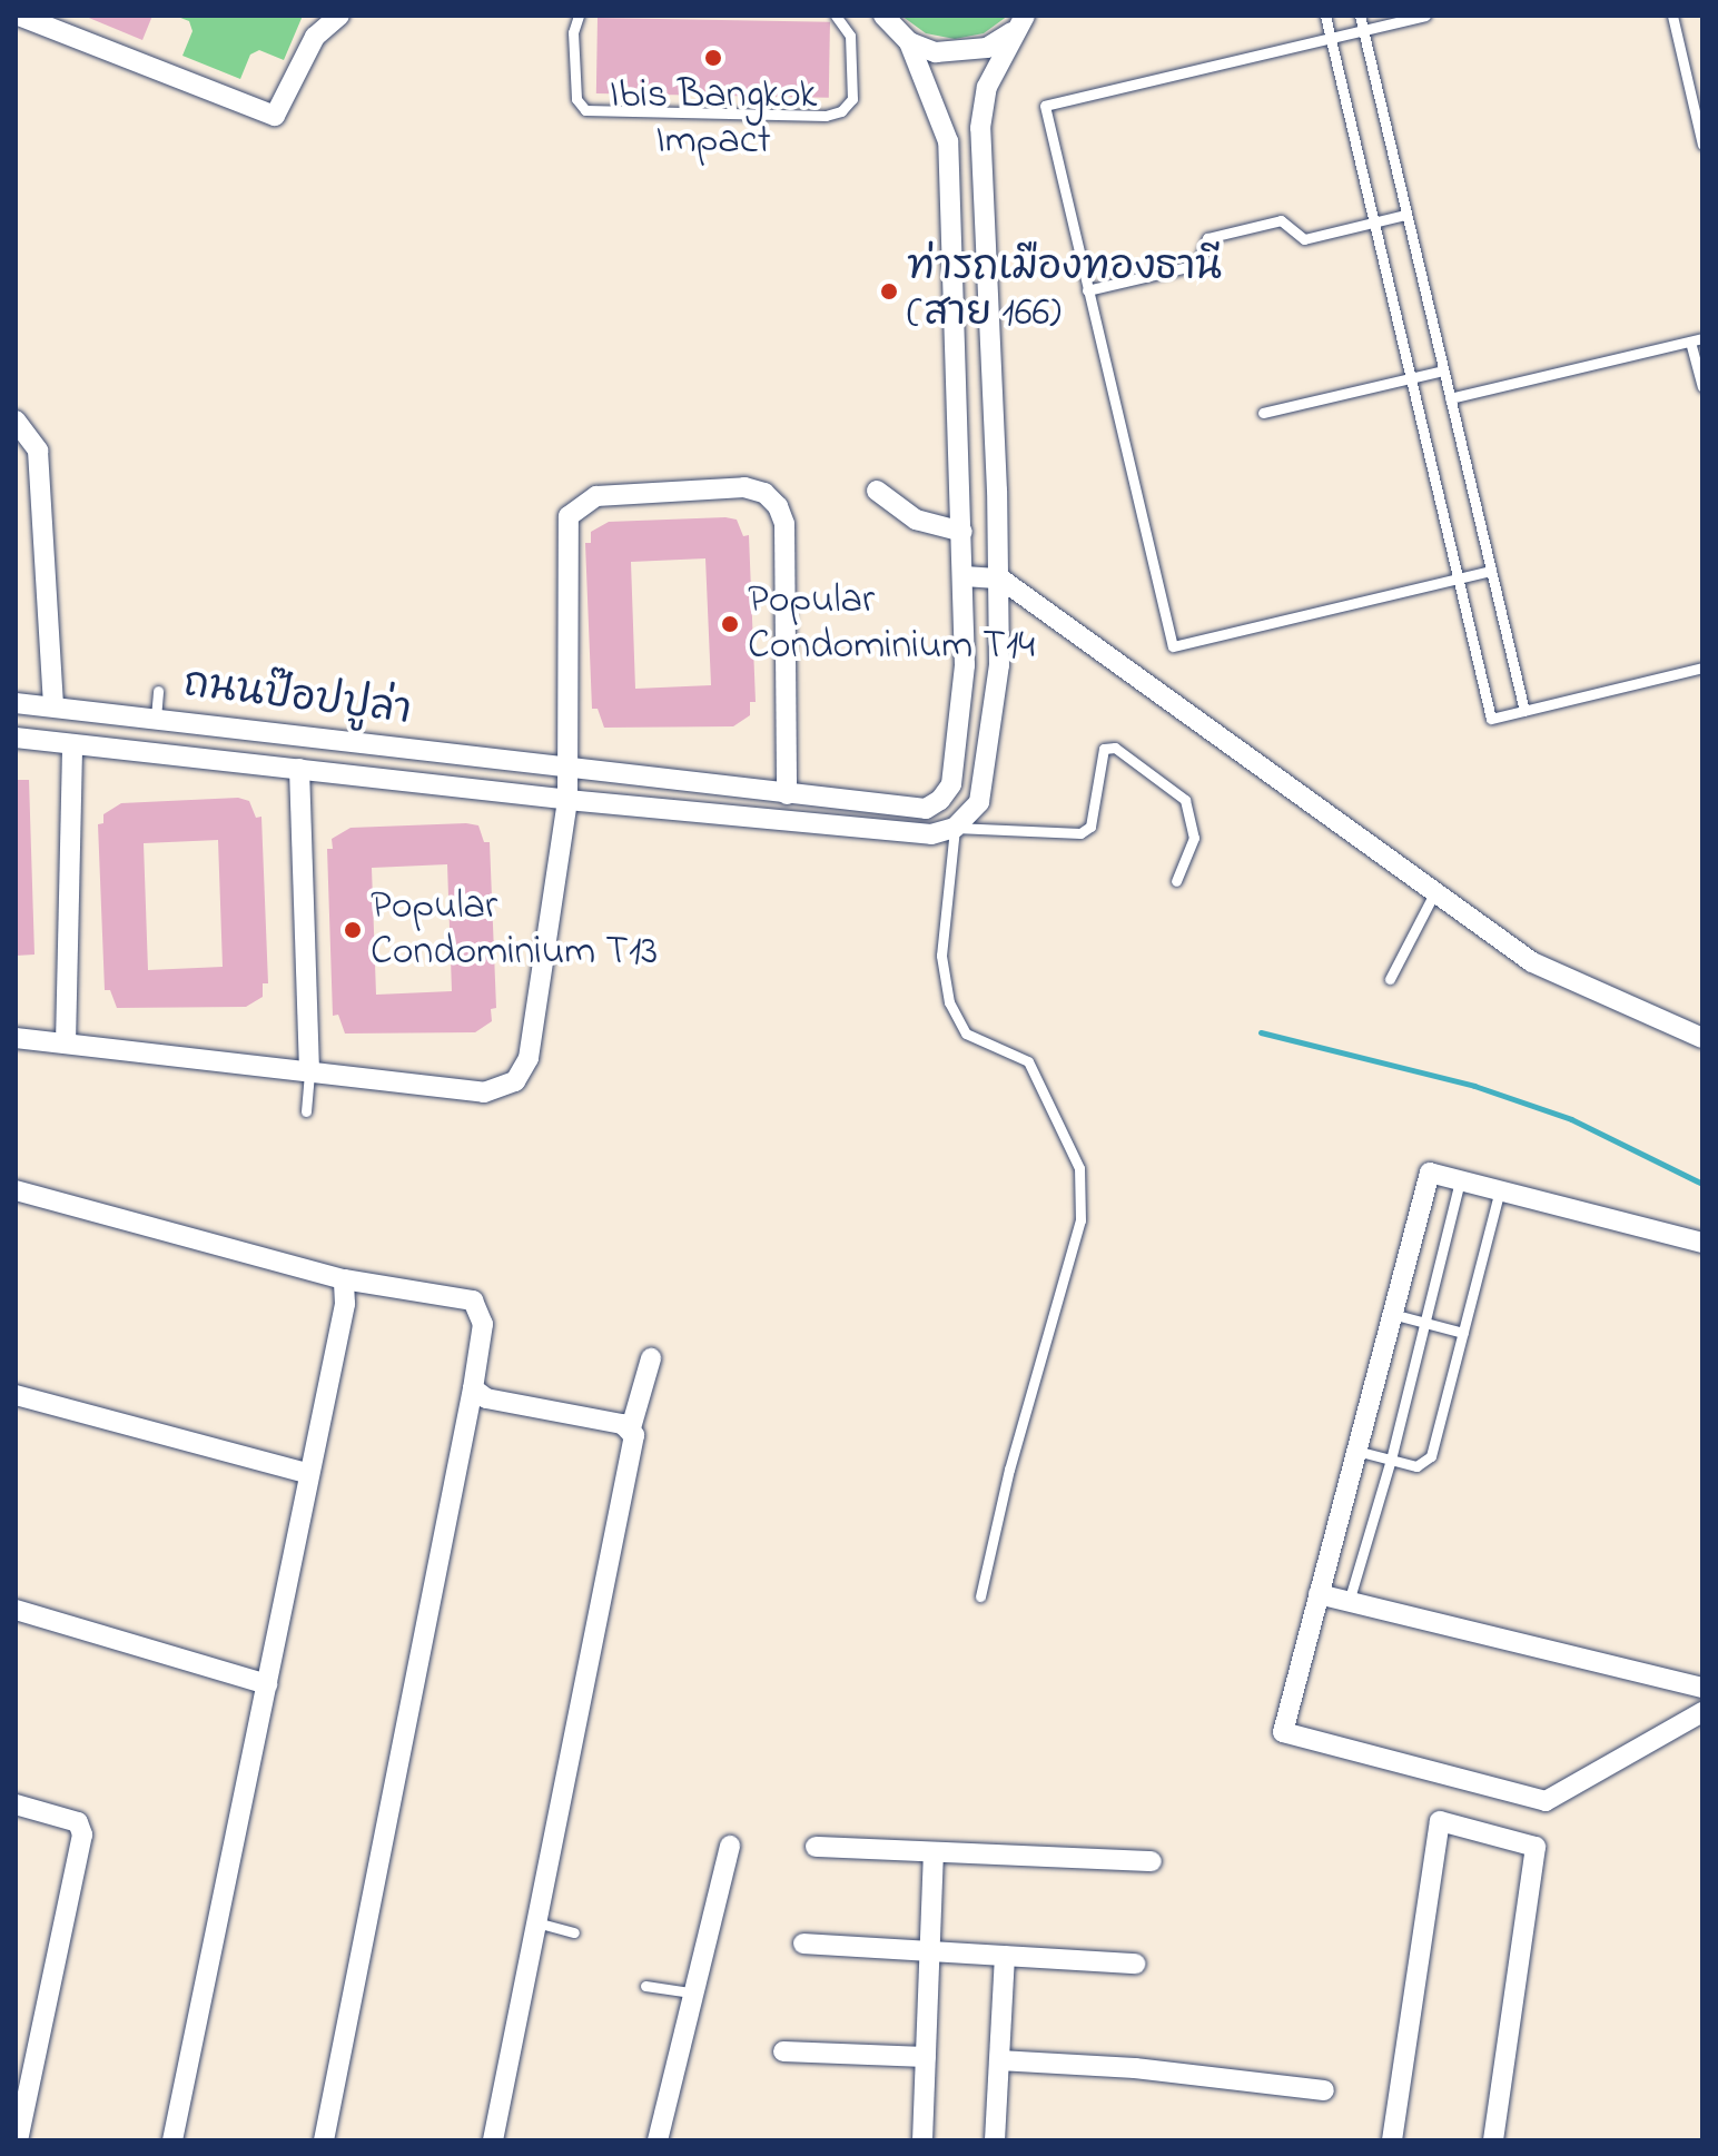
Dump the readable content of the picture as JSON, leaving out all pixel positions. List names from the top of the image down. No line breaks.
{"streets":{"street":["ถนนป๊อปปูล่า"]},"places":["Ibis Bangkok Impact","ท่ารถเมืองทองธานี (สาย 166)","Popular Condominium T14","Popular Condominium T13"]}
